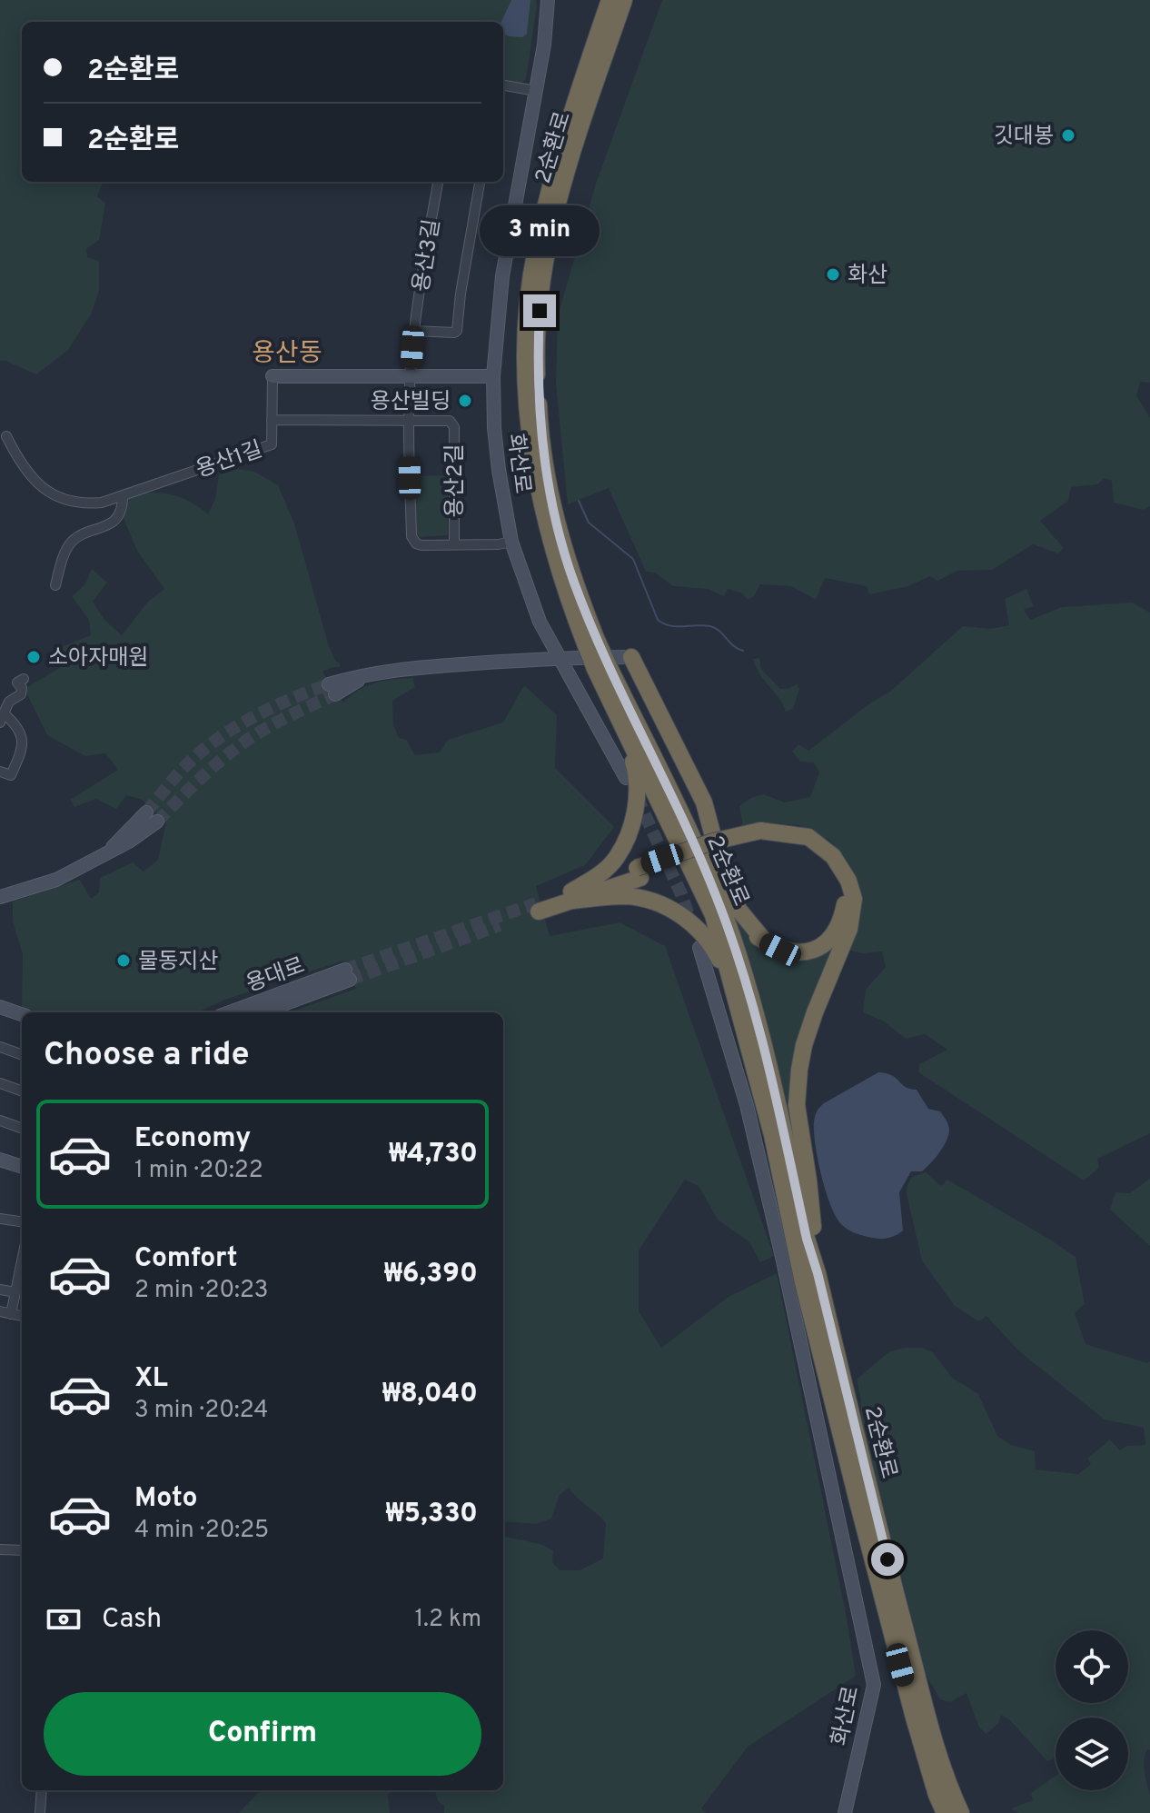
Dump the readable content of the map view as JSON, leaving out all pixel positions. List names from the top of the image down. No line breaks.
{"streets":{"highway":["2순환로"],"main road":["화산로","용대로"],"street":["용산3길","용산1길","용산2길"]},"crossings":[["용산3길","용산2길"],["용산1길","용산2길"]],"districts":["용산동"],"places":["깃대봉","화산","용산빌딩","소아자매원","물동지산"],"page":{"banner":["2순환로","2순환로"],"bubble":"3 min","heading":"Choose a ride","list":[{"name":"Economy","note":"1 min · 20:22","value":"₩4,730"},{"name":"Comfort","note":"2 min · 20:23","value":"₩6,390"},{"name":"XL","note":"3 min · 20:24","value":"₩8,040"},{"name":"Moto","note":"4 min · 20:25","value":"₩5,330"}],"pay":["Cash","1.2 km"],"buttons":"Confirm"}}
